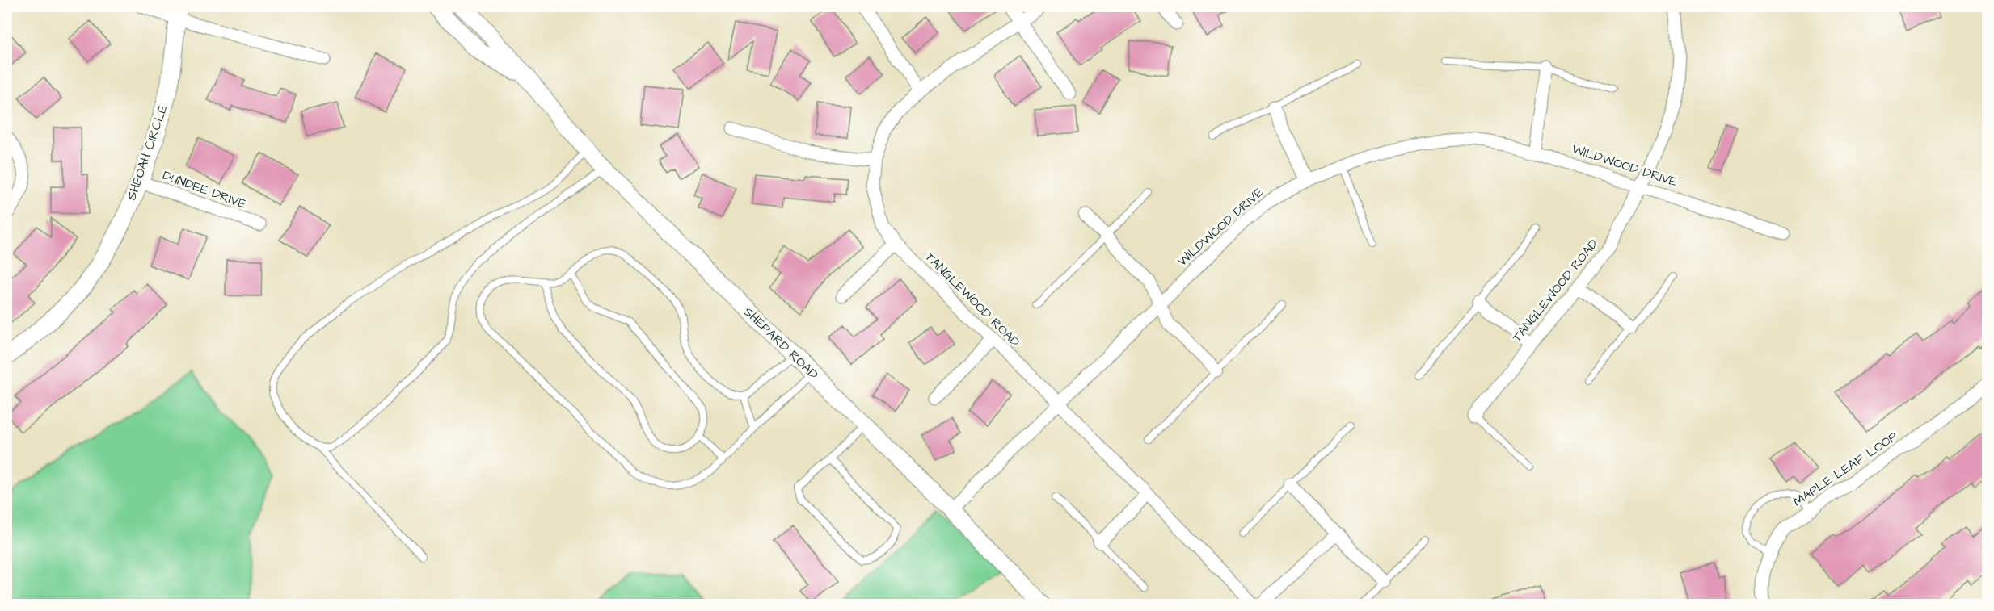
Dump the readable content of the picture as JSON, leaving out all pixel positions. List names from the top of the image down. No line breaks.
{"streets":{"street":["SHEOAH CIRCLE","WILDWOOD DRIVE","DUNDEE DRIVE","TANGLEWOOD ROAD","SHEPARD ROAD","MAPLE LEAF LOOP"]},"crossings":[["SHEOAH CIRCLE","DUNDEE DRIVE"],["WILDWOOD DRIVE","TANGLEWOOD ROAD"],["WILDWOOD DRIVE","SHEPARD ROAD"]]}
